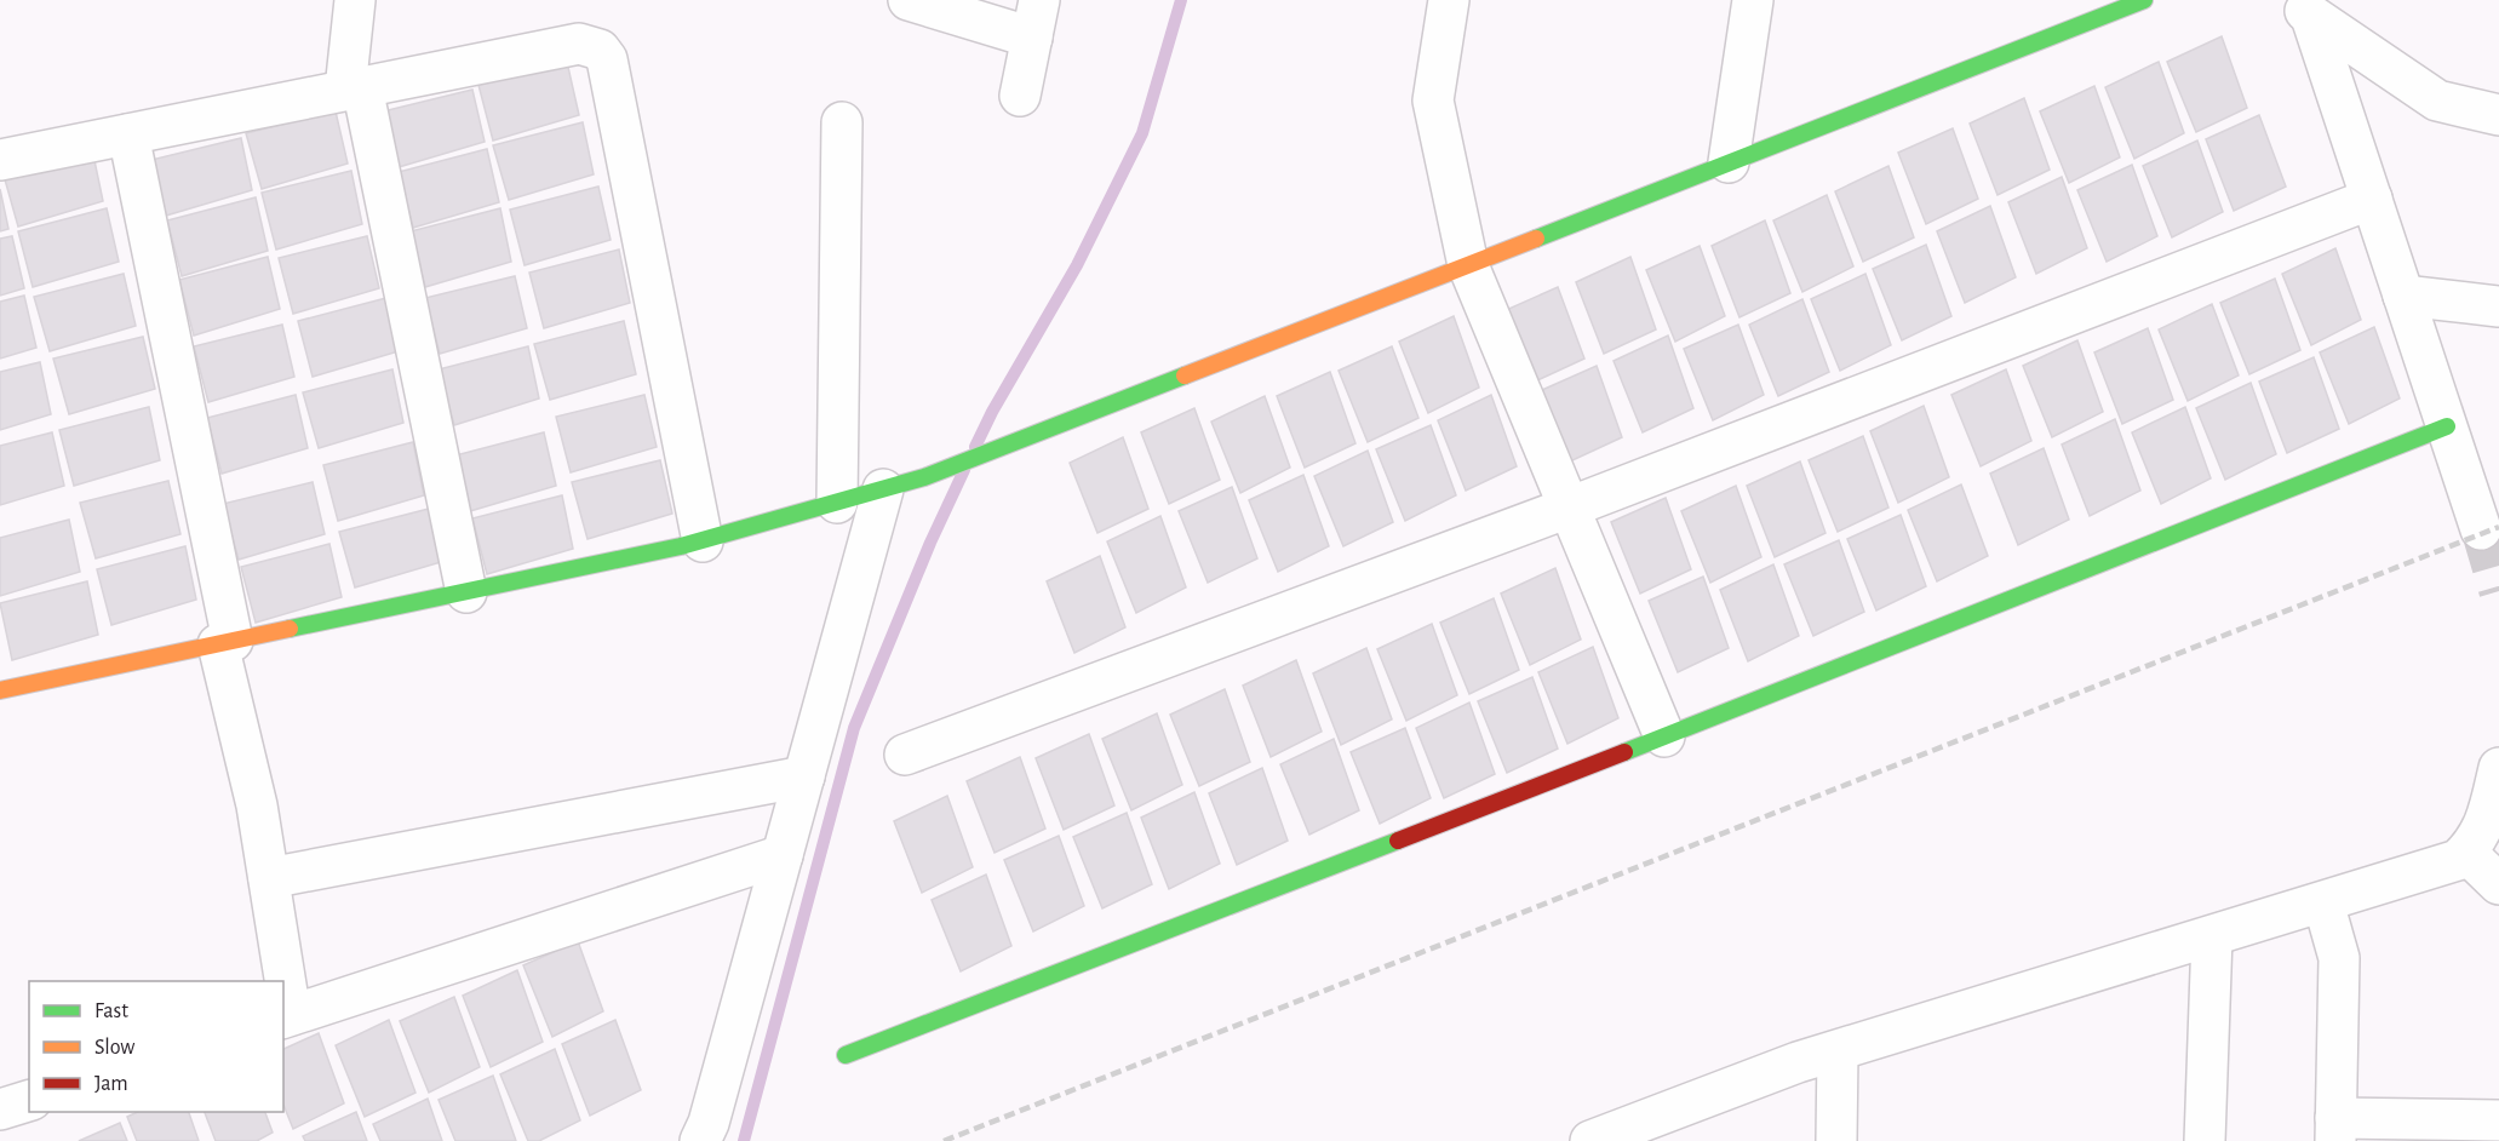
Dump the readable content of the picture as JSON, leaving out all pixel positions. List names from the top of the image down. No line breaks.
{"legend":["Fast","Slow","Jam"]}
